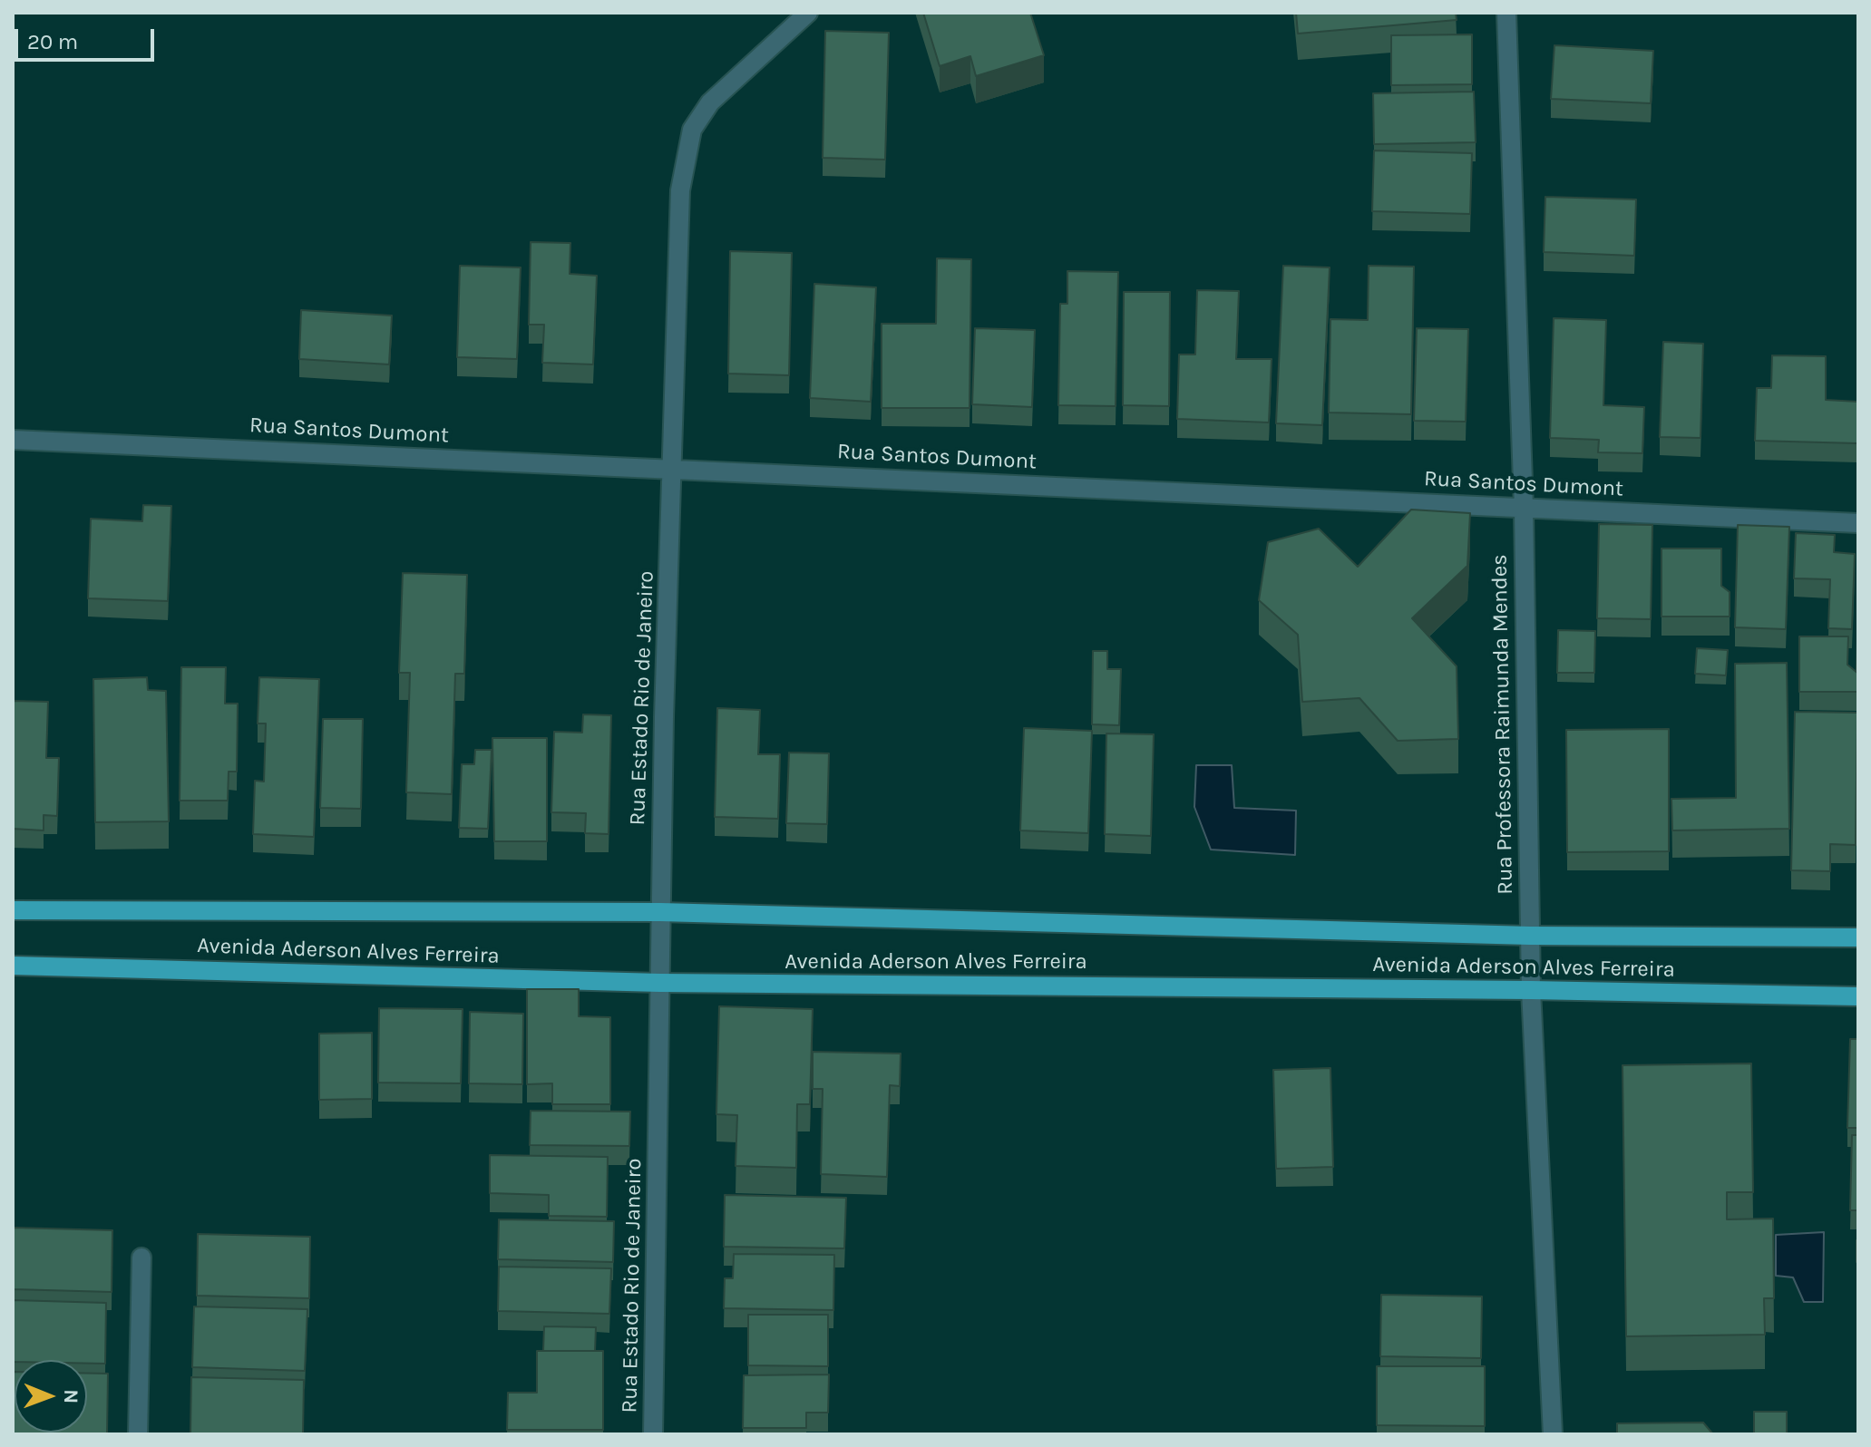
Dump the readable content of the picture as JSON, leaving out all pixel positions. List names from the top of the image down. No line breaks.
{"streets":{"main road":["Avenida Aderson Alves Ferreira"],"street":["Rua Santos Dumont","Rua Estado Rio de Janeiro","Rua Professora Raimunda Mendes"]},"crossings":[["Rua Santos Dumont","Rua Estado Rio de Janeiro"],["Rua Santos Dumont","Rua Professora Raimunda Mendes"],["Rua Estado Rio de Janeiro","Avenida Aderson Alves Ferreira"],["Rua Professora Raimunda Mendes","Avenida Aderson Alves Ferreira"]],"scale_bar":"20 m","north":"right"}
